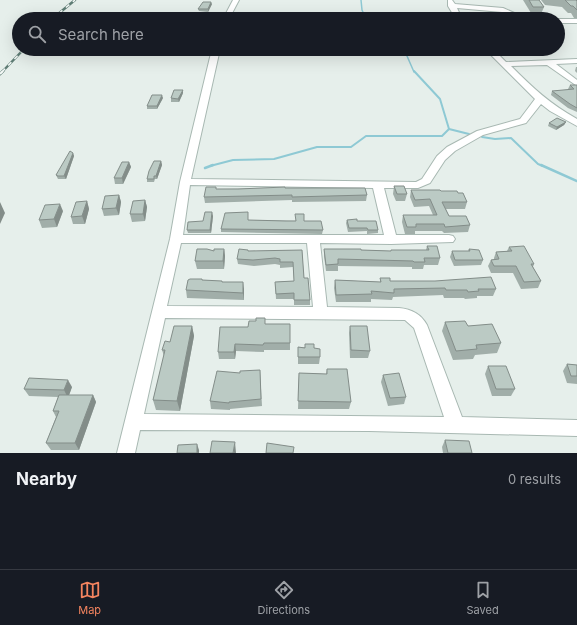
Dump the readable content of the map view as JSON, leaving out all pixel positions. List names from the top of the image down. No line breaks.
{"page":{"search":"Search here","heading":["Nearby","0 results"],"nav":["Map","Directions","Saved"]}}
